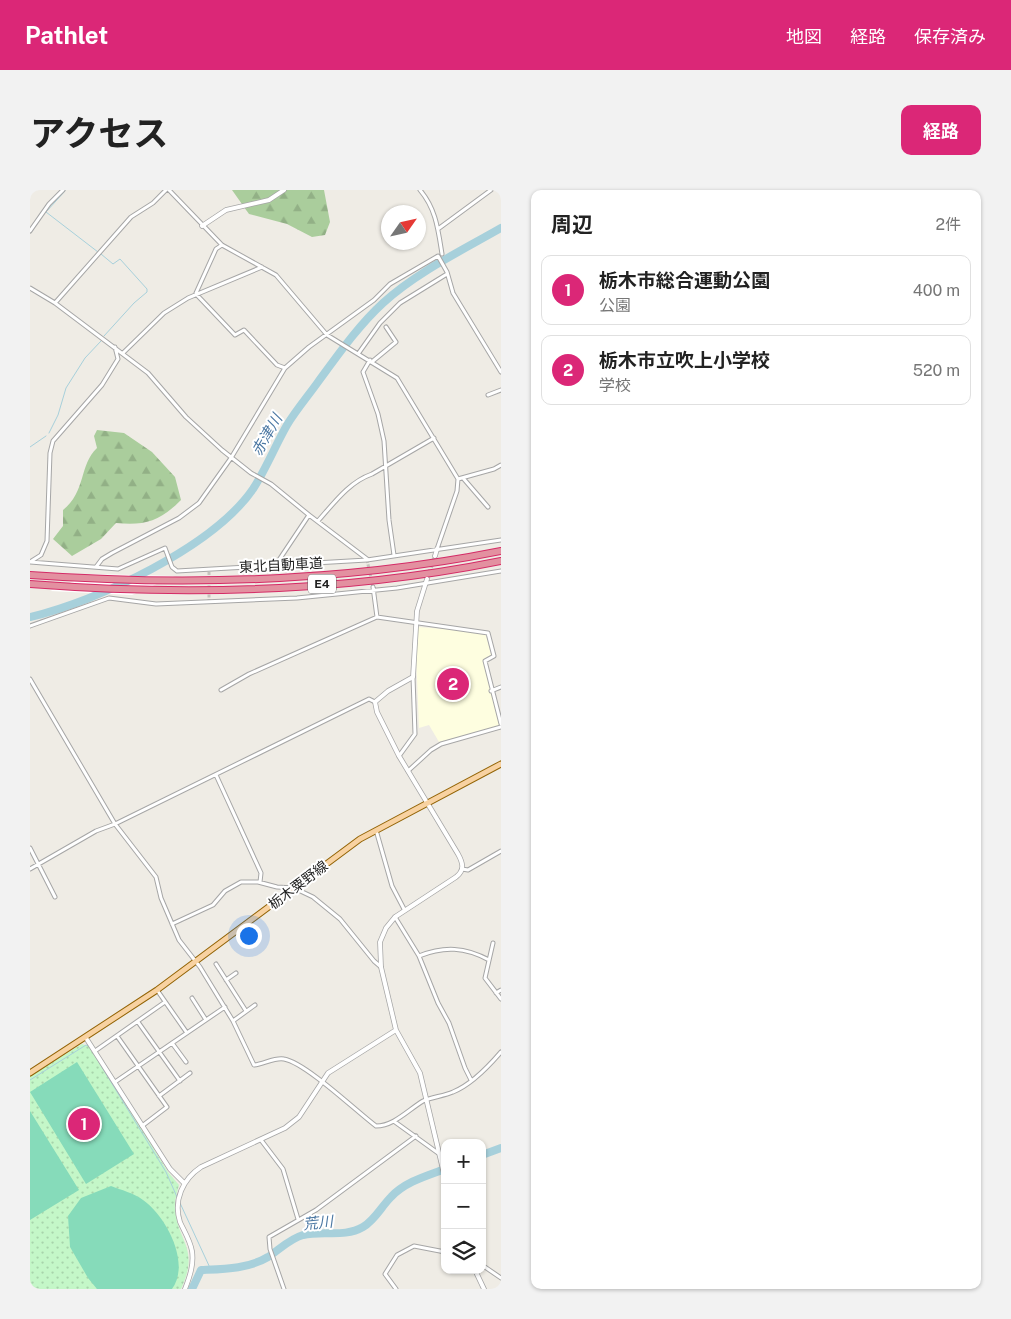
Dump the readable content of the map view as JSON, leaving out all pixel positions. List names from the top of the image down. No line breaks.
{"streets":{"highway":["東北自動車道","E4"],"main road":["栃木粟野線"]},"water":["赤津川","荒川"],"north":"top right","page":{"header":"Pathlet","nav":["地図","経路","保存済み"],"title":"アクセス","buttons":"経路","heading":["周辺","2件"],"list":[{"mark":"1","name":"栃木市総合運動公園","note":"公園","value":"400 m"},{"mark":"2","name":"栃木市立吹上小学校","note":"学校","value":"520 m"}],"pins":["2","1"],"map_buttons":["+","−"]}}
